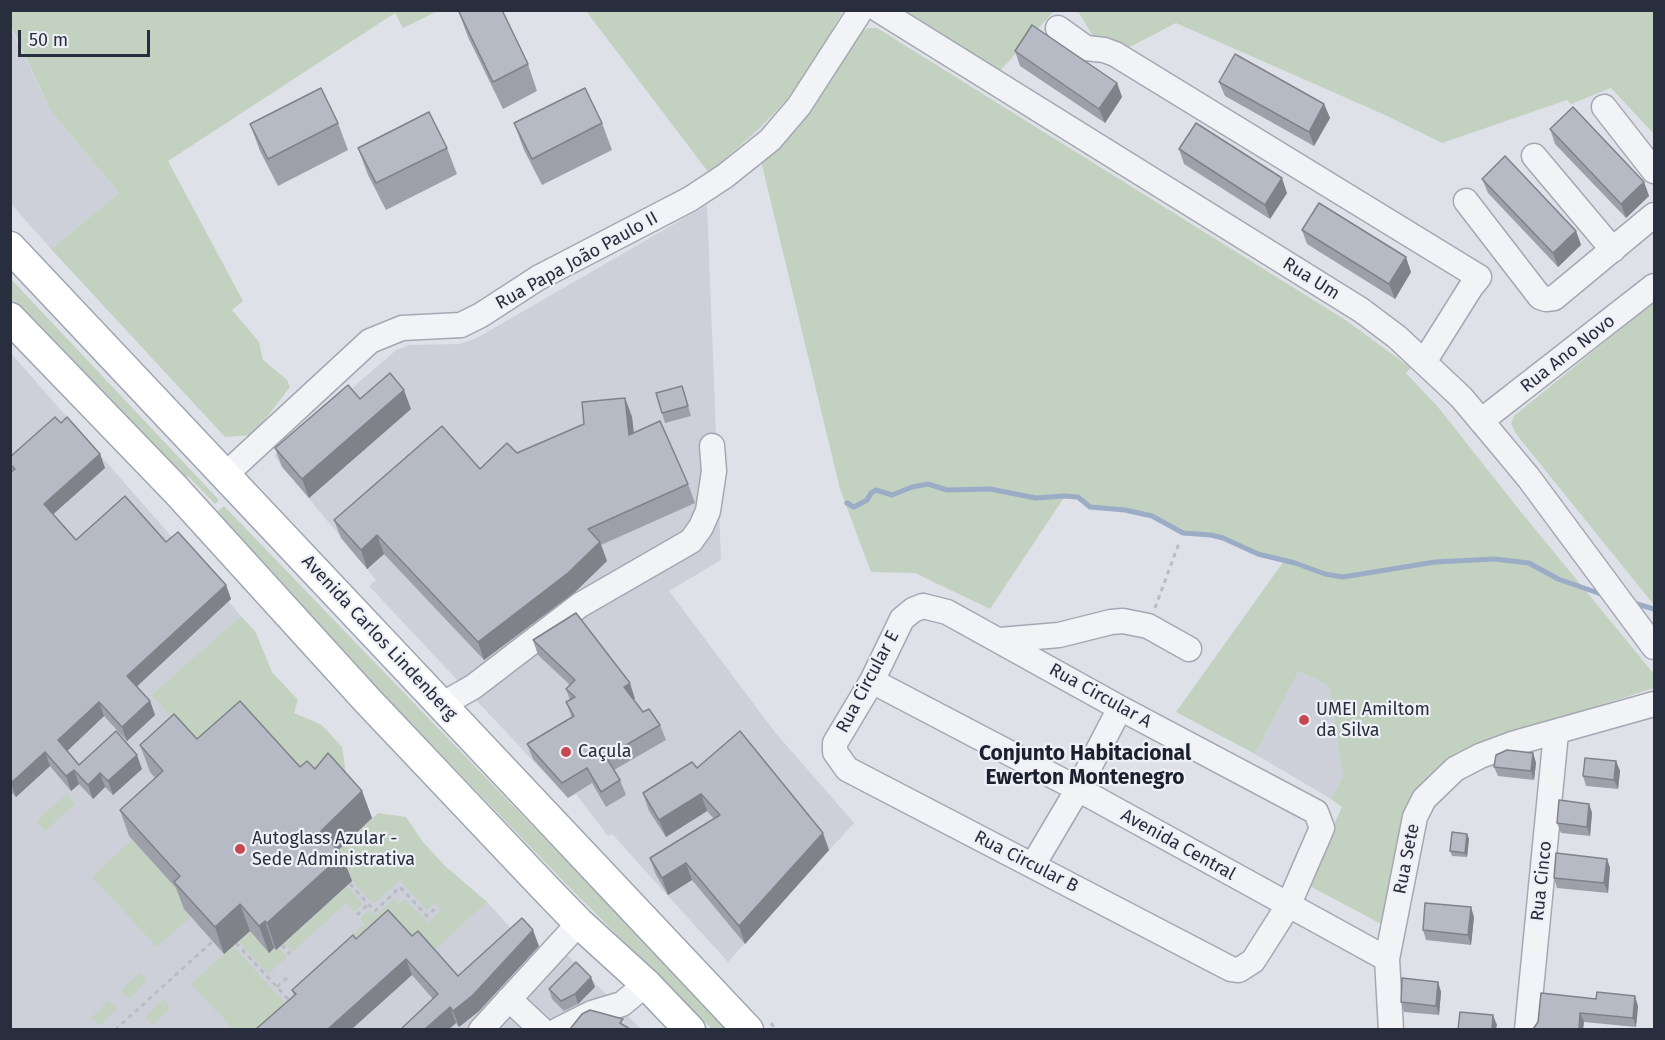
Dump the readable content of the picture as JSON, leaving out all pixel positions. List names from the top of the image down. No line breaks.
{"streets":{"main road":["Avenida Carlos Lindenberg"],"street":["Rua Papa João Paulo II","Rua Um","Rua Ano Novo","Rua Circular E","Rua Circular A","Avenida Central","Rua Sete","Rua Circular B","Rua Cinco"]},"crossings":[["Rua Papa João Paulo II","Avenida Carlos Lindenberg"],["Rua Um","Rua Ano Novo"],["Rua Circular E","Rua Circular A"],["Rua Circular E","Avenida Central"],["Rua Circular E","Rua Circular B"],["Rua Circular A","Avenida Central"],["Rua Circular A","Rua Circular B"],["Avenida Central","Rua Sete"],["Avenida Central","Rua Circular B"],["Rua Sete","Rua Cinco"]],"districts":["Conjunto Habitacional Ewerton Montenegro"],"places":["UMEI Amiltom da Silva","Caçula","Autoglass Azular - Sede Administrativa"],"scale_bar":"50 m"}
